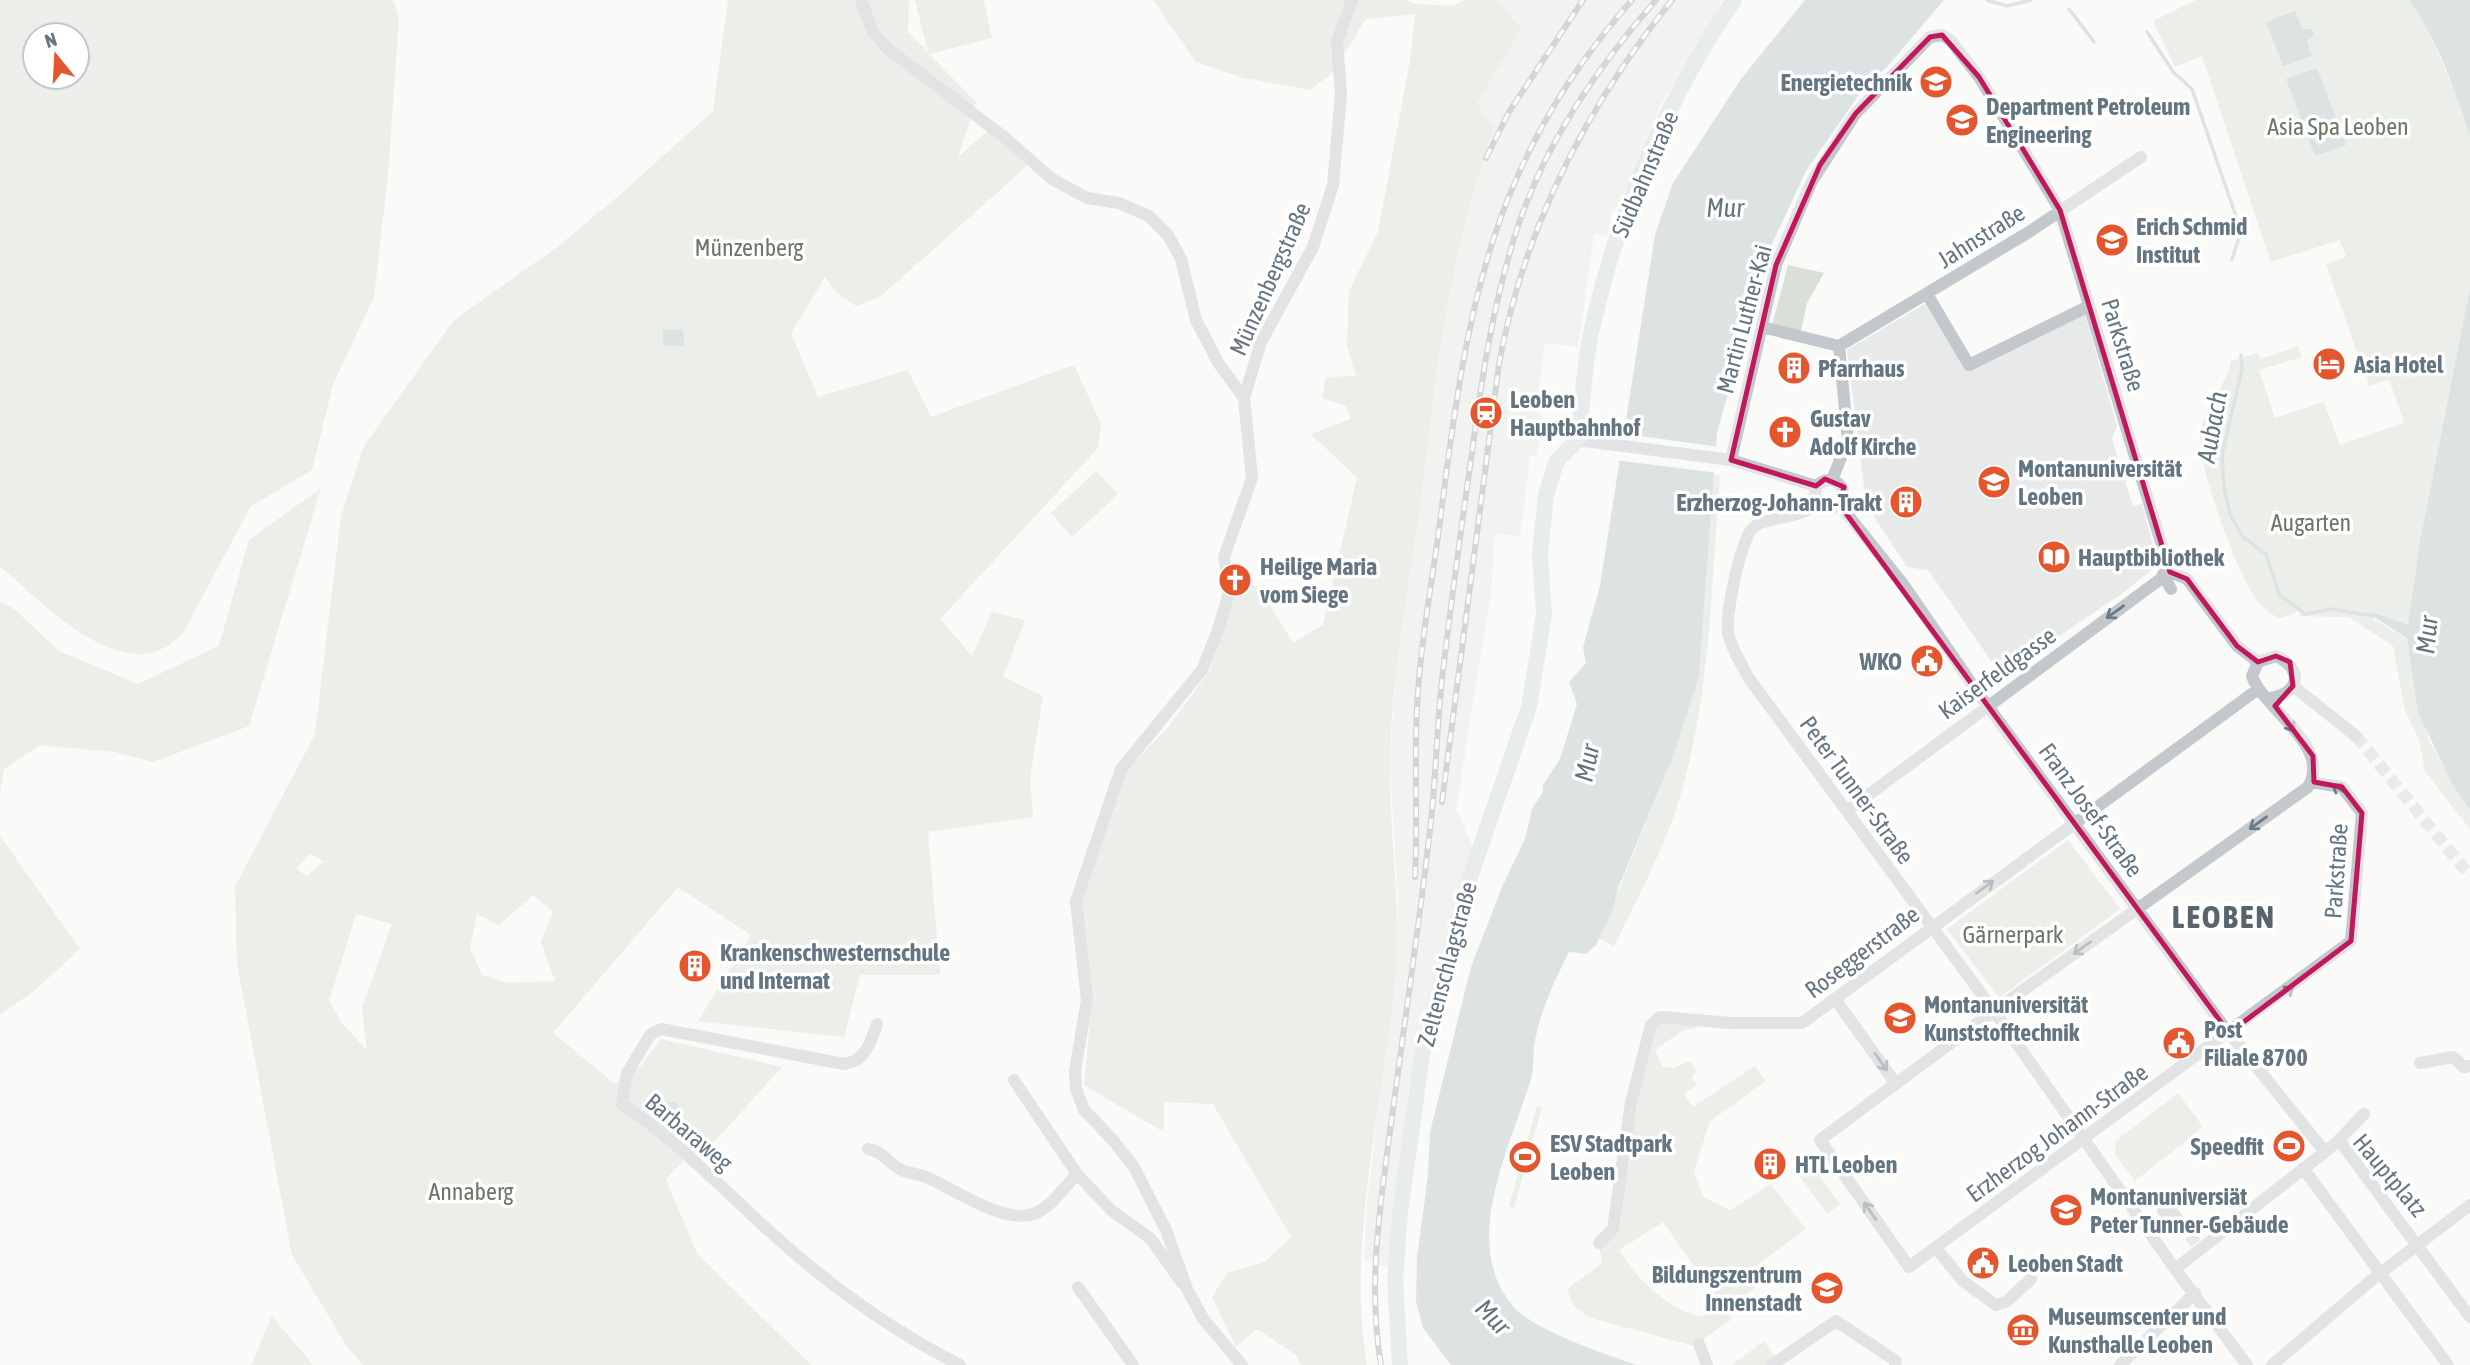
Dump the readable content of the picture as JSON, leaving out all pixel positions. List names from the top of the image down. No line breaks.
{"streets":{"main road":["Südbahnstraße","Zeltenschlagstraße"],"street":["Jahnstraße","Münzenbergstraße","Martin Luther-Kai","Parkstraße","Kaiserfeldgasse","Peter Tunner-Straße","Franz Josef-Straße","Roseggerstraße","Barbaraweg","Erzherzog Johann-Straße","Hauptplatz"]},"crossings":[["Südbahnstraße","Zeltenschlagstraße"],["Jahnstraße","Parkstraße"],["Martin Luther-Kai","Parkstraße"],["Parkstraße","Kaiserfeldgasse"],["Parkstraße","Franz Josef-Straße"],["Parkstraße","Erzherzog Johann-Straße"],["Kaiserfeldgasse","Peter Tunner-Straße"],["Kaiserfeldgasse","Franz Josef-Straße"],["Peter Tunner-Straße","Franz Josef-Straße"],["Peter Tunner-Straße","Roseggerstraße"],["Peter Tunner-Straße","Erzherzog Johann-Straße"],["Peter Tunner-Straße","Hauptplatz"],["Franz Josef-Straße","Roseggerstraße"],["Franz Josef-Straße","Erzherzog Johann-Straße"],["Franz Josef-Straße","Hauptplatz"]],"one_way":["Kaiserfeldgasse"],"districts":["LEOBEN"],"water":["Mur","Aubach"],"parks":["Asia Spa Leoben","Münzenberg","Augarten","Gärnerpark","Annaberg"],"places":{"school or university":["Energietechnik","Department Petroleum Engineering","Erich Schmid Institut","Montanuniversität Leoben","Montanuniversität Kunststofftechnik","Montanuniversiät Peter Tunner-Gebäude","Bildungszentrum Innenstadt"],"hotel":["Asia Hotel"],"building":["Pfarrhaus","Erzherzog-Johann-Trakt","Krankenschwesternschule und Internat","HTL Leoben"],"station":["Leoben Hauptbahnhof"],"church":["Gustav Adolf Kirche","Heilige Maria vom Siege"],"library":["Hauptbibliothek"],"public building":["WKO","Post Filiale 8700","Leoben Stadt"],"sports":["Speedfit","ESV Stadtpark Leoben"],"museum":["Museumscenter und Kunsthalle Leoben"]},"north":"top"}
